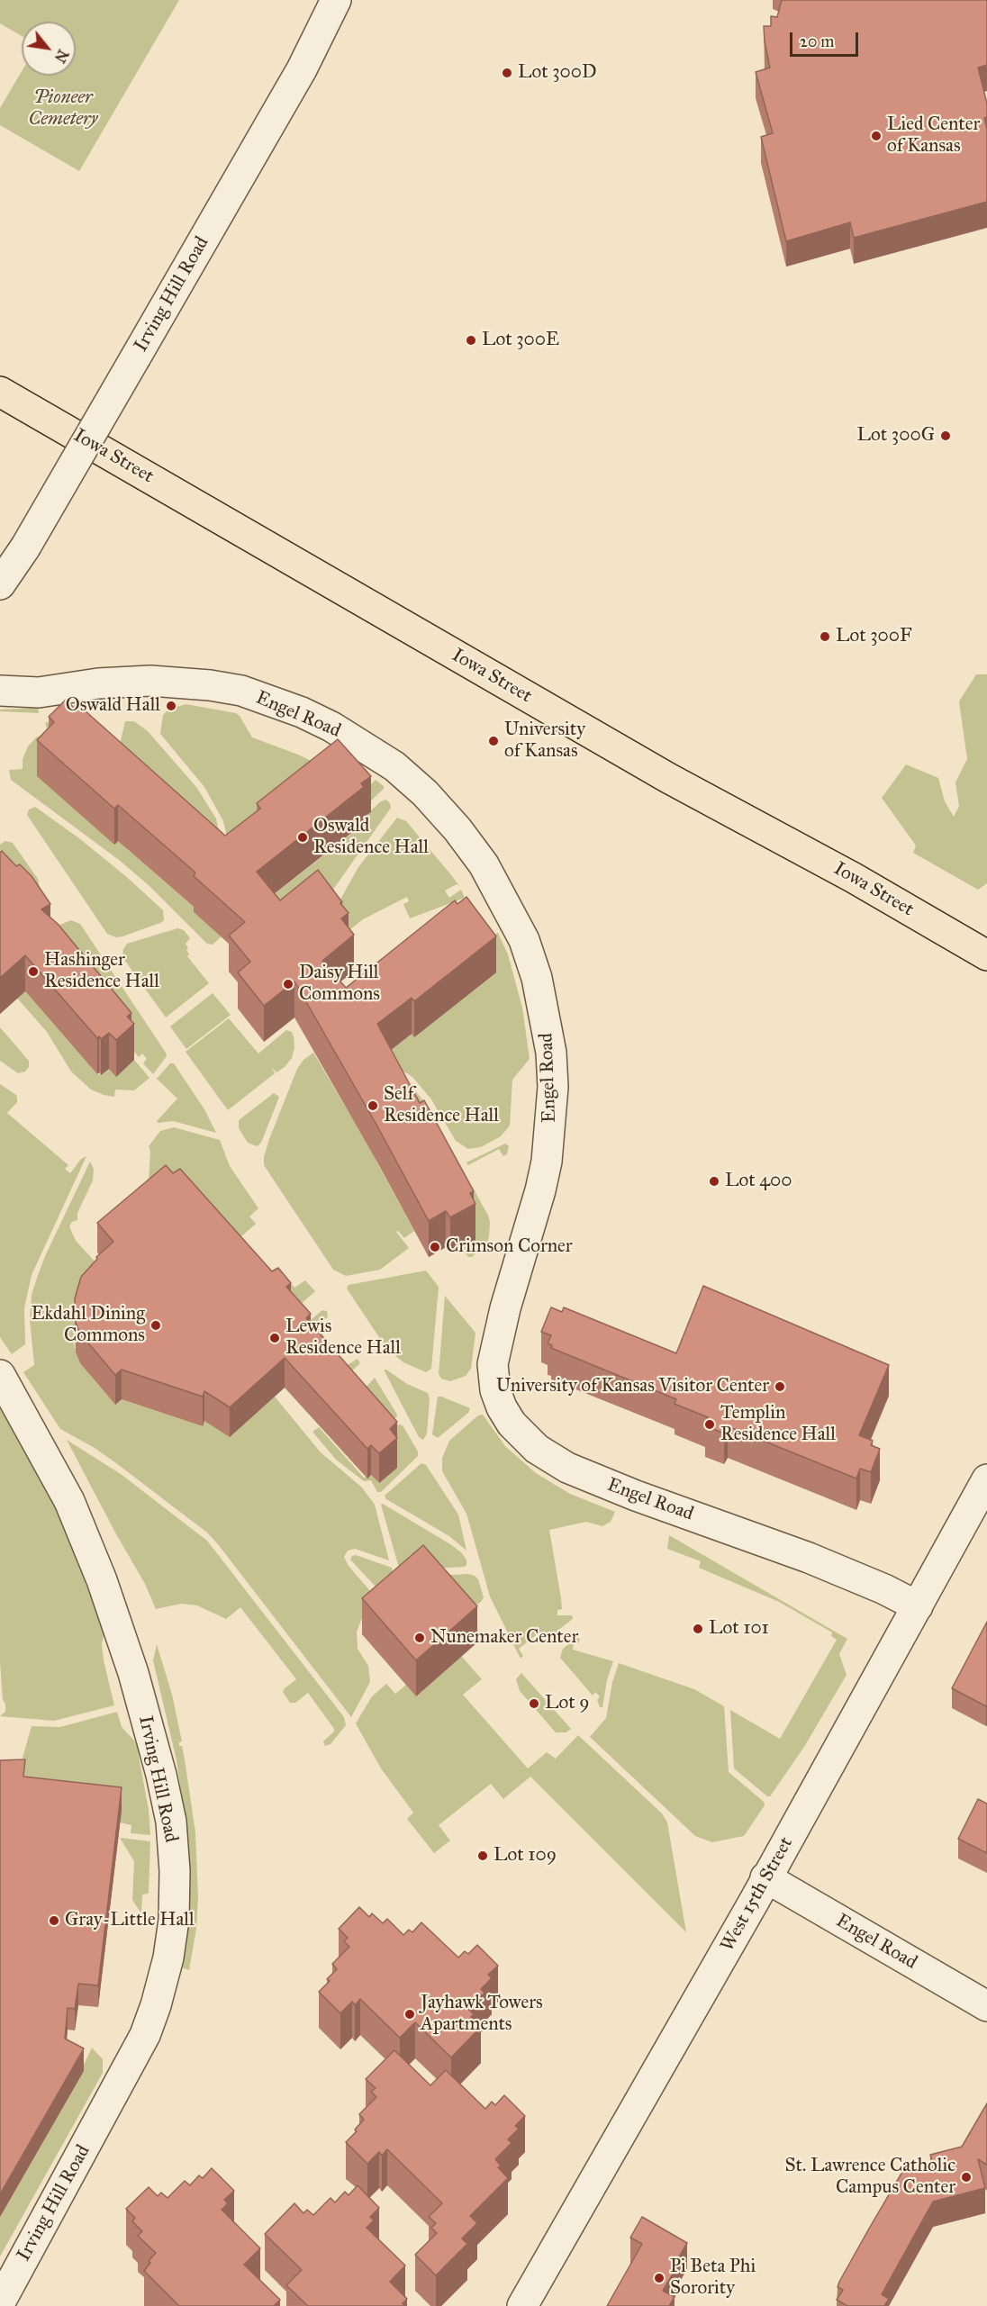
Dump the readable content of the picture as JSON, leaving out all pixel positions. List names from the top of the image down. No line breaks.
{"streets":{"highway":["Iowa Street"],"street":["Irving Hill Road","Engel Road","West 15th Street"]},"crossings":[["Engel Road","West 15th Street"]],"parks":["Pioneer Cemetery"],"places":["Lot 300D","Lied Center of Kansas","Lot 300E","Lot 300G","Lot 300F","Oswald Hall","University of Kansas","Oswald Residence Hall","Hashinger Residence Hall","Daisy Hill Commons","Self Residence Hall","Lot 400","Crimson Corner","Ekdahl Dining Commons","Lewis Residence Hall","University of Kansas Visitor Center","Templin Residence Hall","Lot 101","Nunemaker Center","Lot 9","Lot 109","Gray-Little Hall","Jayhawk Towers Apartments","St. Lawrence Catholic Campus Center","Pi Beta Phi Sorority"],"scale_bar":"20 m","north":"bottom right"}
